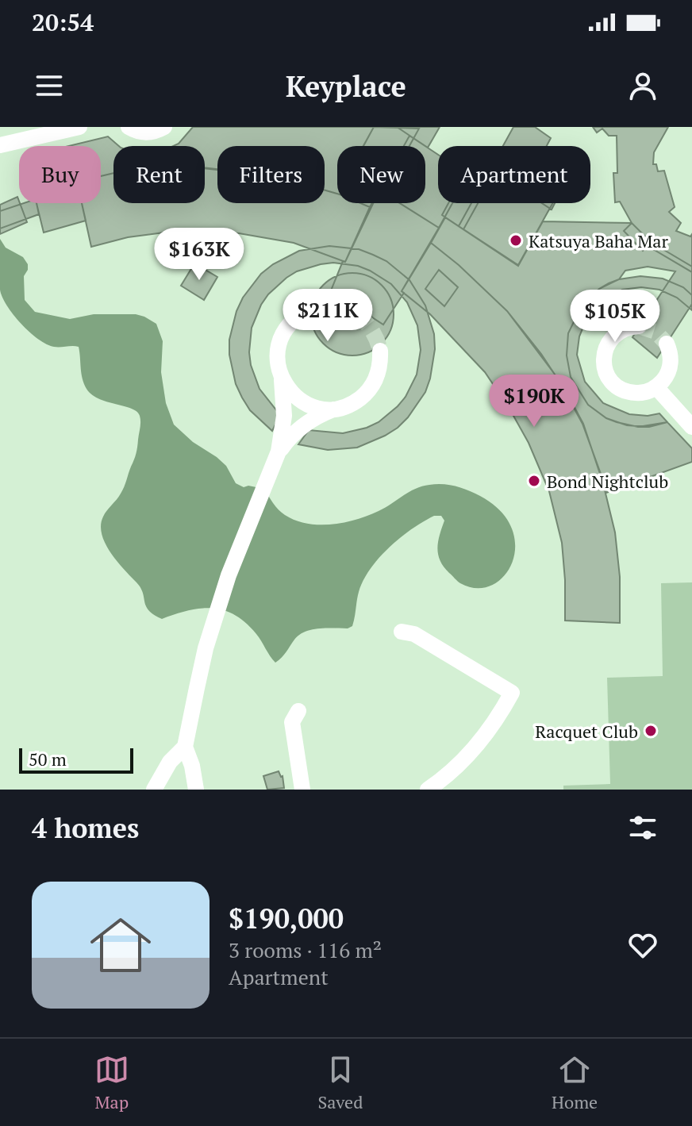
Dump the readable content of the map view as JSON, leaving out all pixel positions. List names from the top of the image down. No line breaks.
{"places":["Katsuya Baha Mar","Bond Nightclub","Racquet Club"],"scale_bar":"50 m","page":{"status":"20:54","header":"Keyplace","chip":["Buy","Rent","Filters","New","Apartment"],"price":["$163K","$211K","$105K","$190K"],"scale":"50 m","heading":"4 homes","list":[{"name":"$190,000","note":"3 rooms · 116 m² · Apartment"}],"tabs":["Map","Saved","Home"]}}
